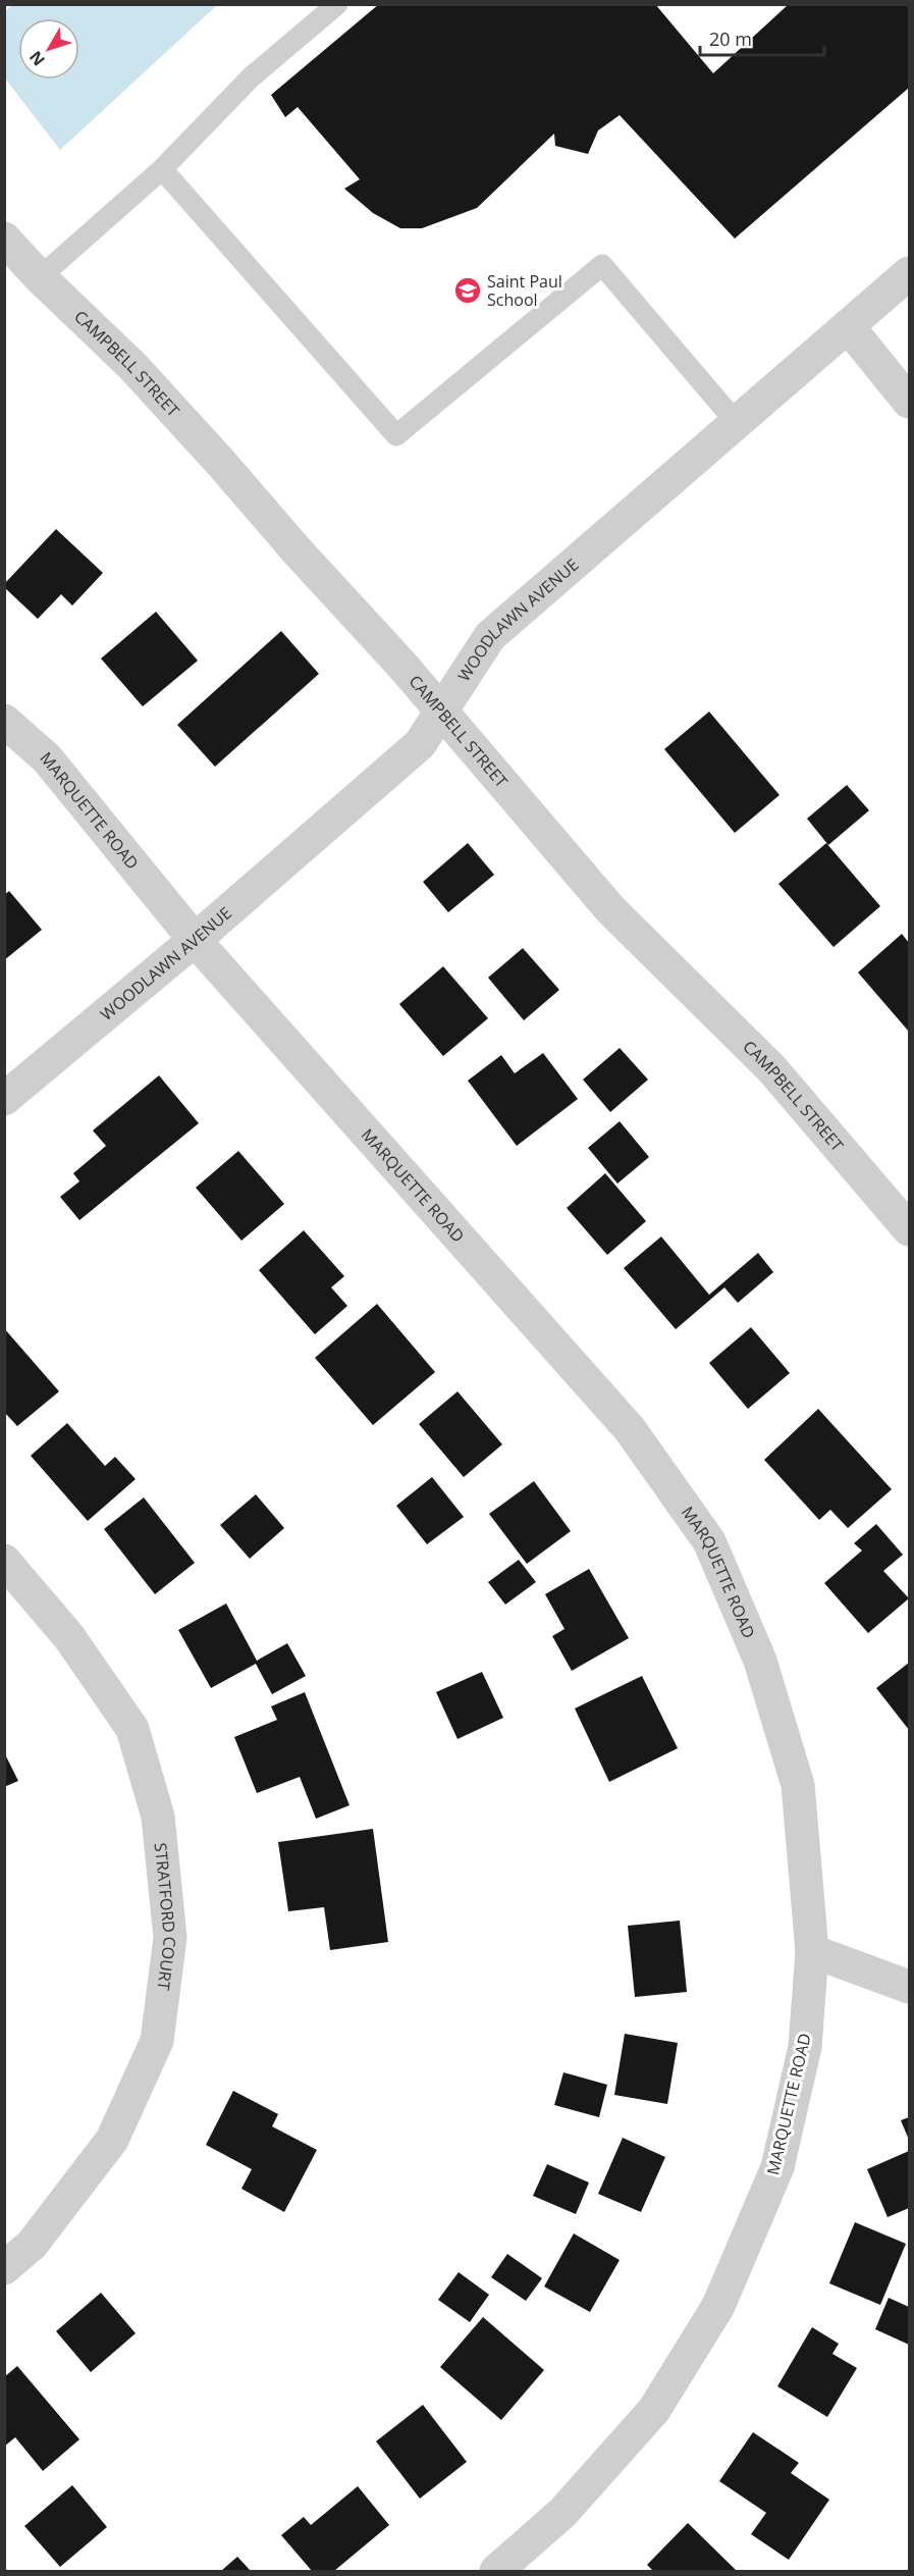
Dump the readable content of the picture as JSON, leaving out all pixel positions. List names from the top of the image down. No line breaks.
{"streets":{"street":["CAMPBELL STREET","WOODLAWN AVENUE","MARQUETTE ROAD","STRATFORD COURT"]},"crossings":[["CAMPBELL STREET","WOODLAWN AVENUE"],["WOODLAWN AVENUE","MARQUETTE ROAD"]],"places":{"school or university":["Saint Paul School"]},"scale_bar":"20 m","north":"bottom left"}
